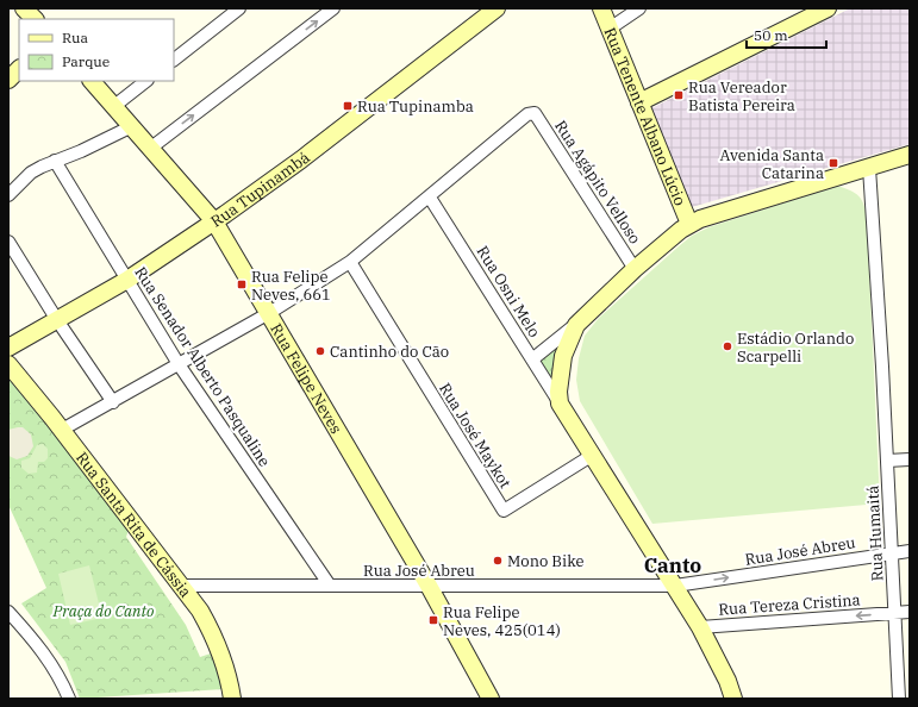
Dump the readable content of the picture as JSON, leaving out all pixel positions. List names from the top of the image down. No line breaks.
{"streets":{"street":["Rua Tenente Albano Lúcio","Rua Agápito Velloso","Rua Tupinambá","Rua Osni Melo","Rua Senador Alberto Pasqualine","Rua Felipe Neves","Rua José Maykot","Rua Santa Rita de Cássia","Rua Humaitá","Rua José Abreu","Rua Tereza Cristina"]},"crossings":[["Rua Agápito Velloso","Rua Osni Melo"],["Rua Tupinambá","Rua Senador Alberto Pasqualine"],["Rua Tupinambá","Rua Felipe Neves"],["Rua Senador Alberto Pasqualine","Rua José Abreu"],["Rua Felipe Neves","Rua José Abreu"],["Rua Santa Rita de Cássia","Rua José Abreu"],["Rua Humaitá","Rua José Abreu"],["Rua Humaitá","Rua Tereza Cristina"]],"one_way":["Rua Tereza Cristina"],"districts":["Canto"],"parks":["Praça do Canto"],"places":{"transit":["Rua Vereador Batista Pereira","Rua Tupinamba","Avenida Santa Catarina","Rua Felipe Neves, 661","Rua Felipe Neves, 425(014)"],"other":["Estádio Orlando Scarpelli","Cantinho do Cão","Mono Bike"]},"legend":["Rua","Parque"],"scale_bar":"50 m"}
